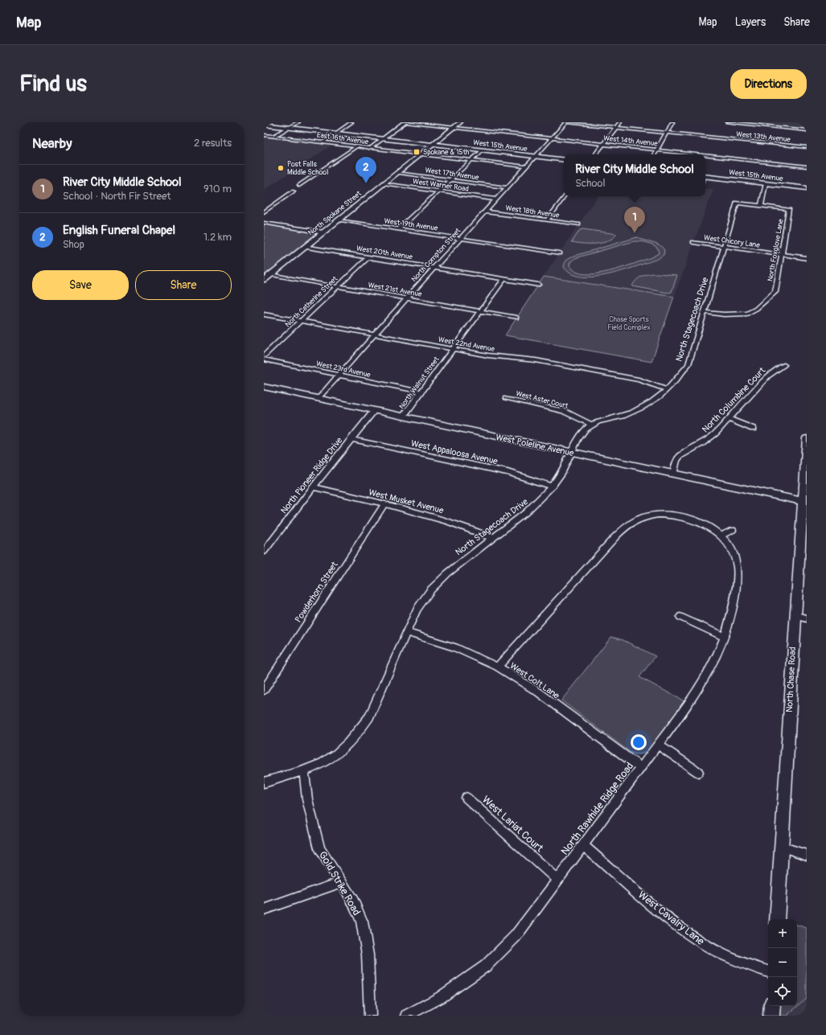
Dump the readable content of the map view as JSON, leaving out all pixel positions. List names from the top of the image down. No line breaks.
{"streets":{"street":["West 13th Avenue","East 16th Avenue","West 14th Avenue","West 15th Avenue","West 17th Avenue","West Warner Road","West 18th Avenue","North Spokane Street","West 19th Avenue","West Chicory Lane","North Foxglove Lane","West 20th Avenue","North Compton Street","West 21st Avenue","North Catherine Street","North Stagecoach Drive","West 22nd Avenue","West 23rd Avenue","North Walnut Street","West Aster Court","North Columbine Court","West Poleline Avenue","West Appaloosa Avenue","North Pioneer Ridge Drive","West Musket Avenue","Powderhorn Street","North Chase Road","West Colt Lane","North Rawhide Ridge Road","West Lariat Court","Gold Strike Road","West Cavalry Lane"]},"crossings":[["West 13th Avenue","North Compton Street"],["East 16th Avenue","North Spokane Street"],["East 16th Avenue","North Compton Street"],["West 14th Avenue","North Spokane Street"],["West 14th Avenue","North Compton Street"],["West 15th Avenue","North Spokane Street"],["West 15th Avenue","North Compton Street"],["West 17th Avenue","North Spokane Street"],["West 17th Avenue","North Compton Street"],["West Warner Road","North Spokane Street"],["West Warner Road","North Compton Street"],["West 18th Avenue","North Compton Street"],["North Spokane Street","West 19th Avenue"],["North Spokane Street","West 20th Avenue"],["North Spokane Street","West 21st Avenue"],["West 19th Avenue","North Compton Street"],["West Chicory Lane","North Foxglove Lane"],["West Chicory Lane","North Stagecoach Drive"],["North Foxglove Lane","North Stagecoach Drive"],["West 20th Avenue","North Compton Street"],["West 20th Avenue","North Catherine Street"],["West 20th Avenue","North Walnut Street"],["North Compton Street","West 21st Avenue"],["North Compton Street","West 22nd Avenue"],["North Compton Street","West 23rd Avenue"],["North Compton Street","West Poleline Avenue"],["West 21st Avenue","North Catherine Street"],["West 21st Avenue","North Walnut Street"],["North Catherine Street","West 22nd Avenue"],["North Stagecoach Drive","West 22nd Avenue"],["North Stagecoach Drive","West Aster Court"],["North Stagecoach Drive","West Poleline Avenue"],["North Stagecoach Drive","West Appaloosa Avenue"],["North Stagecoach Drive","West Musket Avenue"],["North Stagecoach Drive","West Colt Lane"],["North Stagecoach Drive","Gold Strike Road"],["West 22nd Avenue","North Walnut Street"],["West 23rd Avenue","North Walnut Street"],["North Walnut Street","West Poleline Avenue"],["North Columbine Court","West Poleline Avenue"],["West Poleline Avenue","North Pioneer Ridge Drive"],["West Poleline Avenue","North Chase Road"],["West Appaloosa Avenue","North Pioneer Ridge Drive"],["North Pioneer Ridge Drive","West Musket Avenue"],["West Musket Avenue","Powderhorn Street"],["West Colt Lane","North Rawhide Ridge Road"],["North Rawhide Ridge Road","West Lariat Court"],["North Rawhide Ridge Road","West Cavalry Lane"]],"parks":["Chase Sports Field Complex"],"places":{"transit":["Spokane & 15th"],"other":["Post Falls Middle School"]},"page":{"header":"Map","nav":["Map","Layers","Share"],"buttons":["Directions",["Save","Share"]],"title":"Find us","heading":["Nearby","2 results"],"popup":["River City Middle School","School"],"pins":["2","1"],"list":[{"mark":"1","name":"River City Middle School","note":"School · North Fir Street","value":"910 m"},{"mark":"2","name":"English Funeral Chapel","note":"Shop","value":"1.2 km"}],"map_buttons":["+","−"]}}
